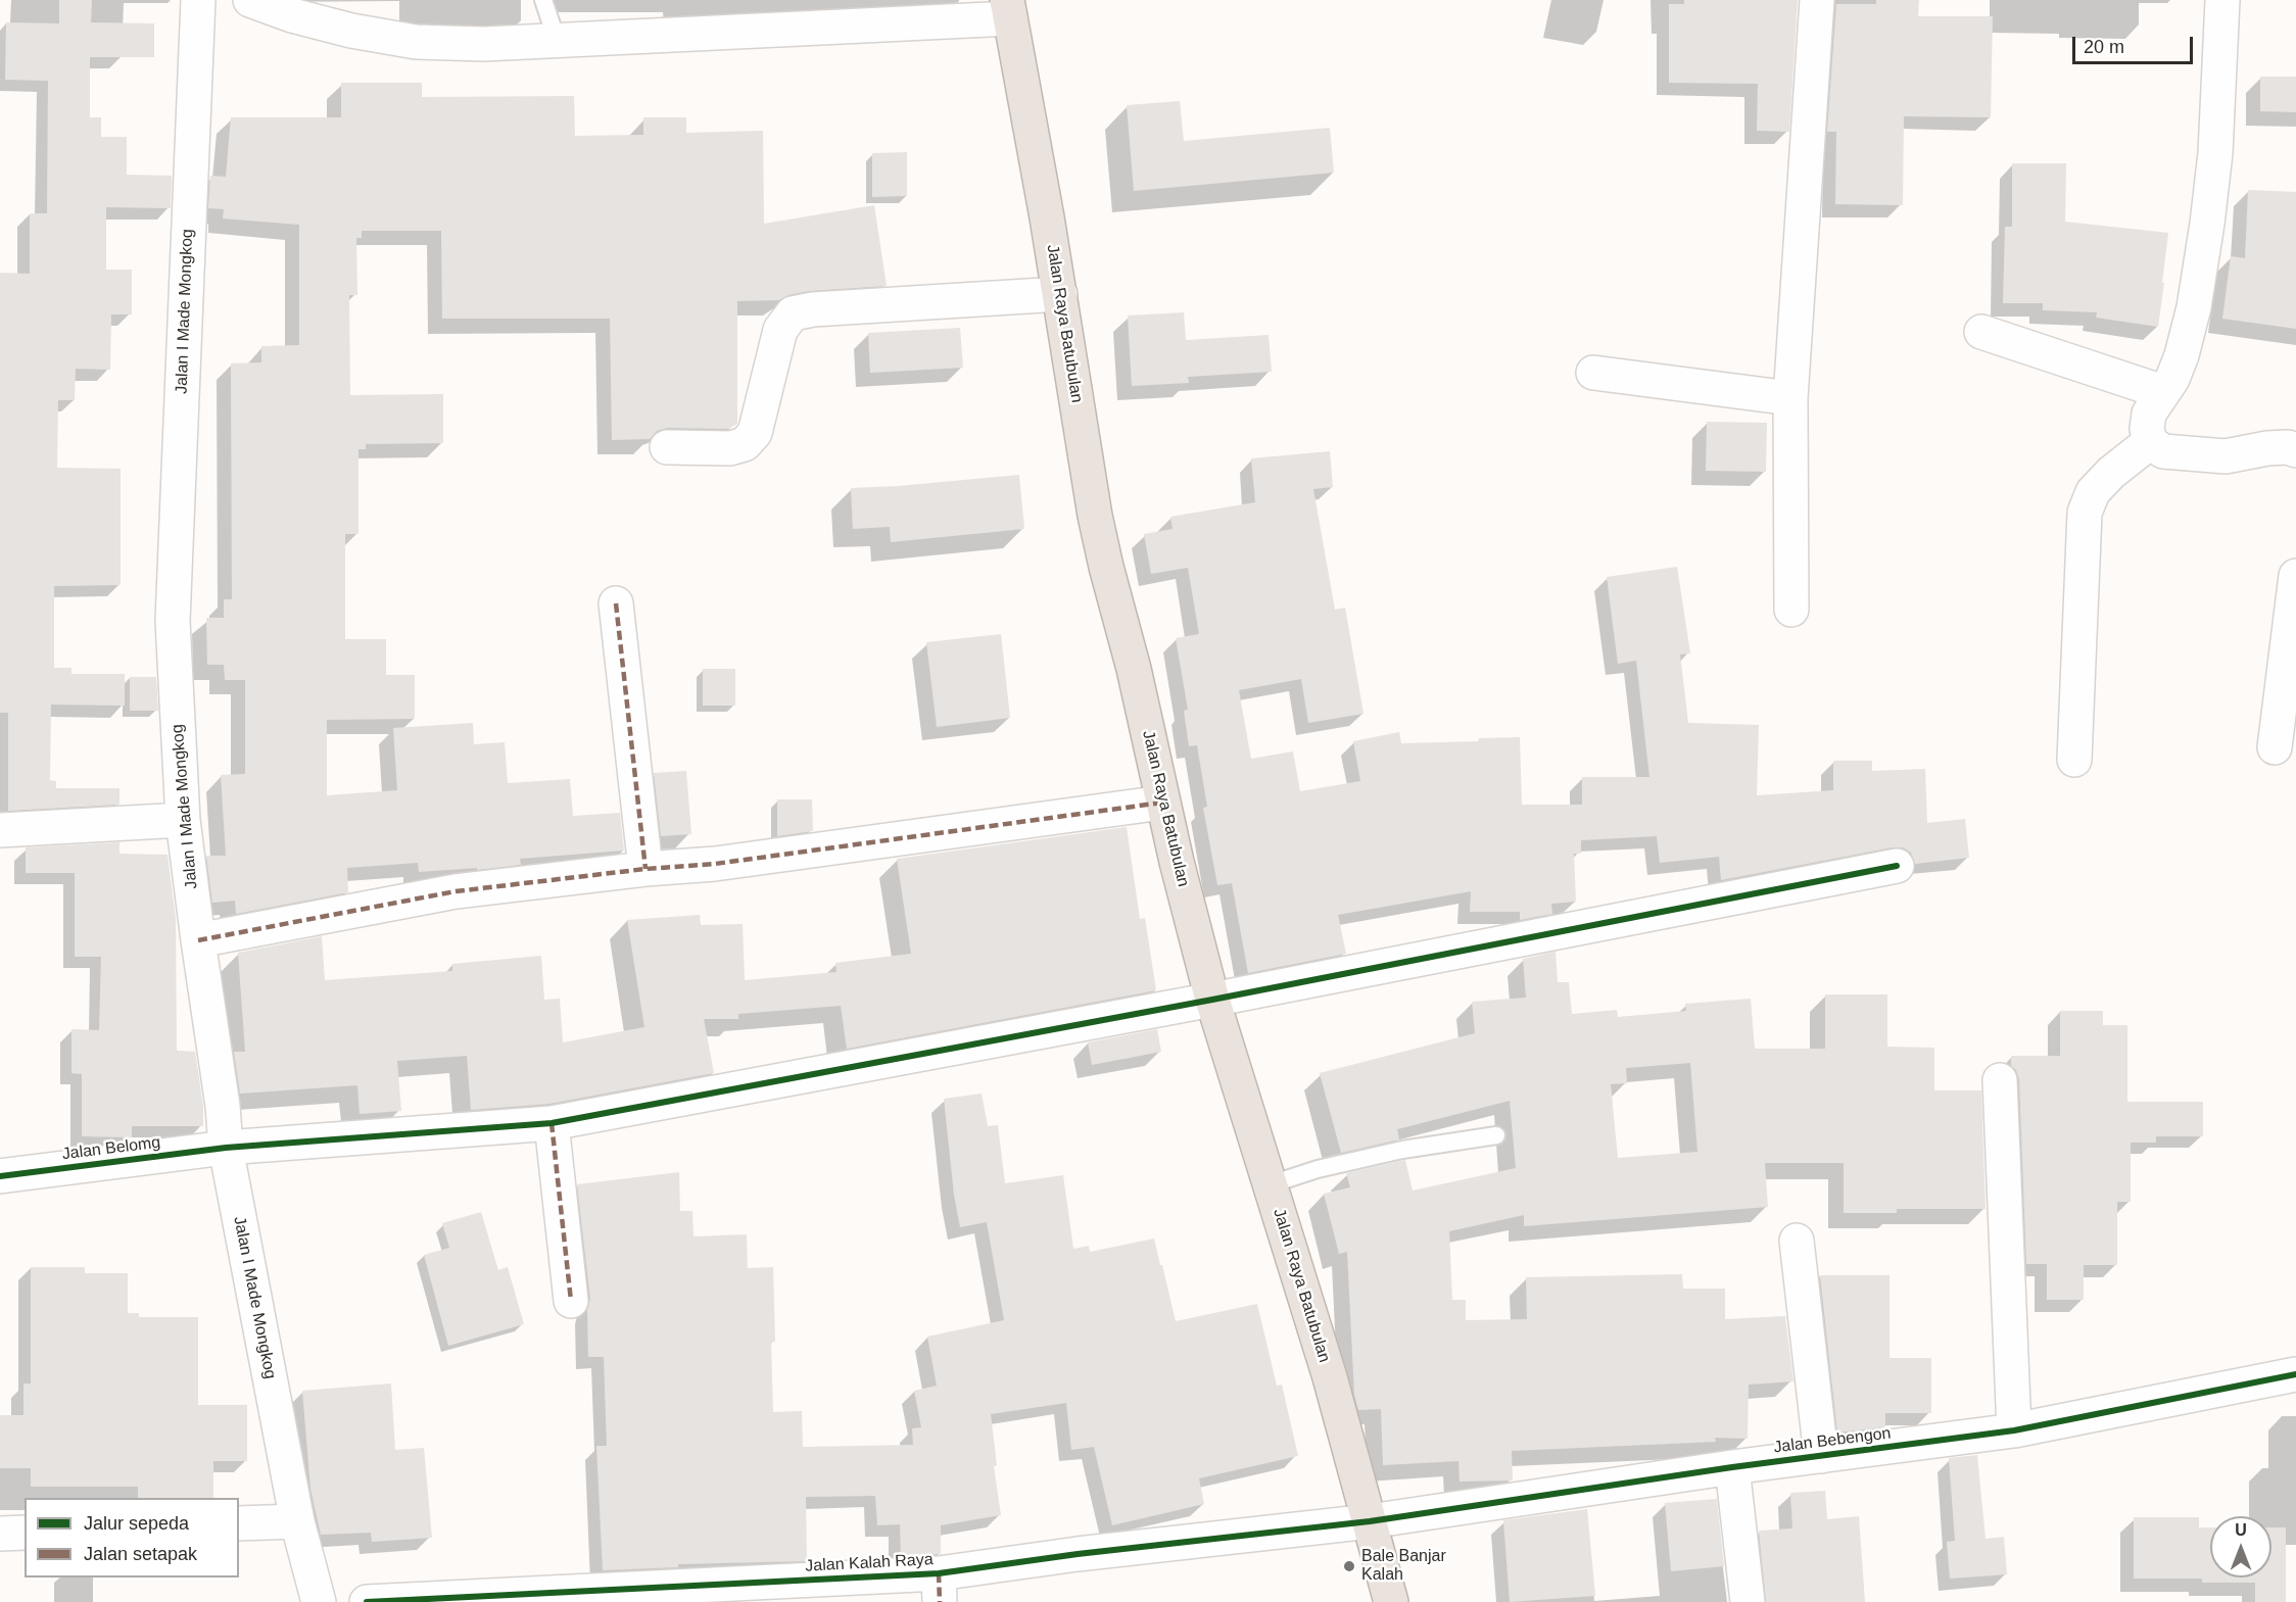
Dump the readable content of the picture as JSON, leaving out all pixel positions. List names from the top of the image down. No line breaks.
{"streets":{"highway":["Jalan Raya Batubulan"],"street":["Jalan I Made Mongkog","Jalan Belomg","Jalan Bebengon","Jalan Kalah Raya"]},"crossings":[["Jalan I Made Mongkog","Jalan Belomg"],["Jalan Raya Batubulan","Jalan Belomg"],["Jalan Raya Batubulan","Jalan Bebengon"],["Jalan Raya Batubulan","Jalan Kalah Raya"],["Jalan Bebengon","Jalan Kalah Raya"]],"places":["Bale Banjar Kalah"],"legend":["Jalur sepeda","Jalan setapak"],"scale_bar":"20 m","north":"top"}
